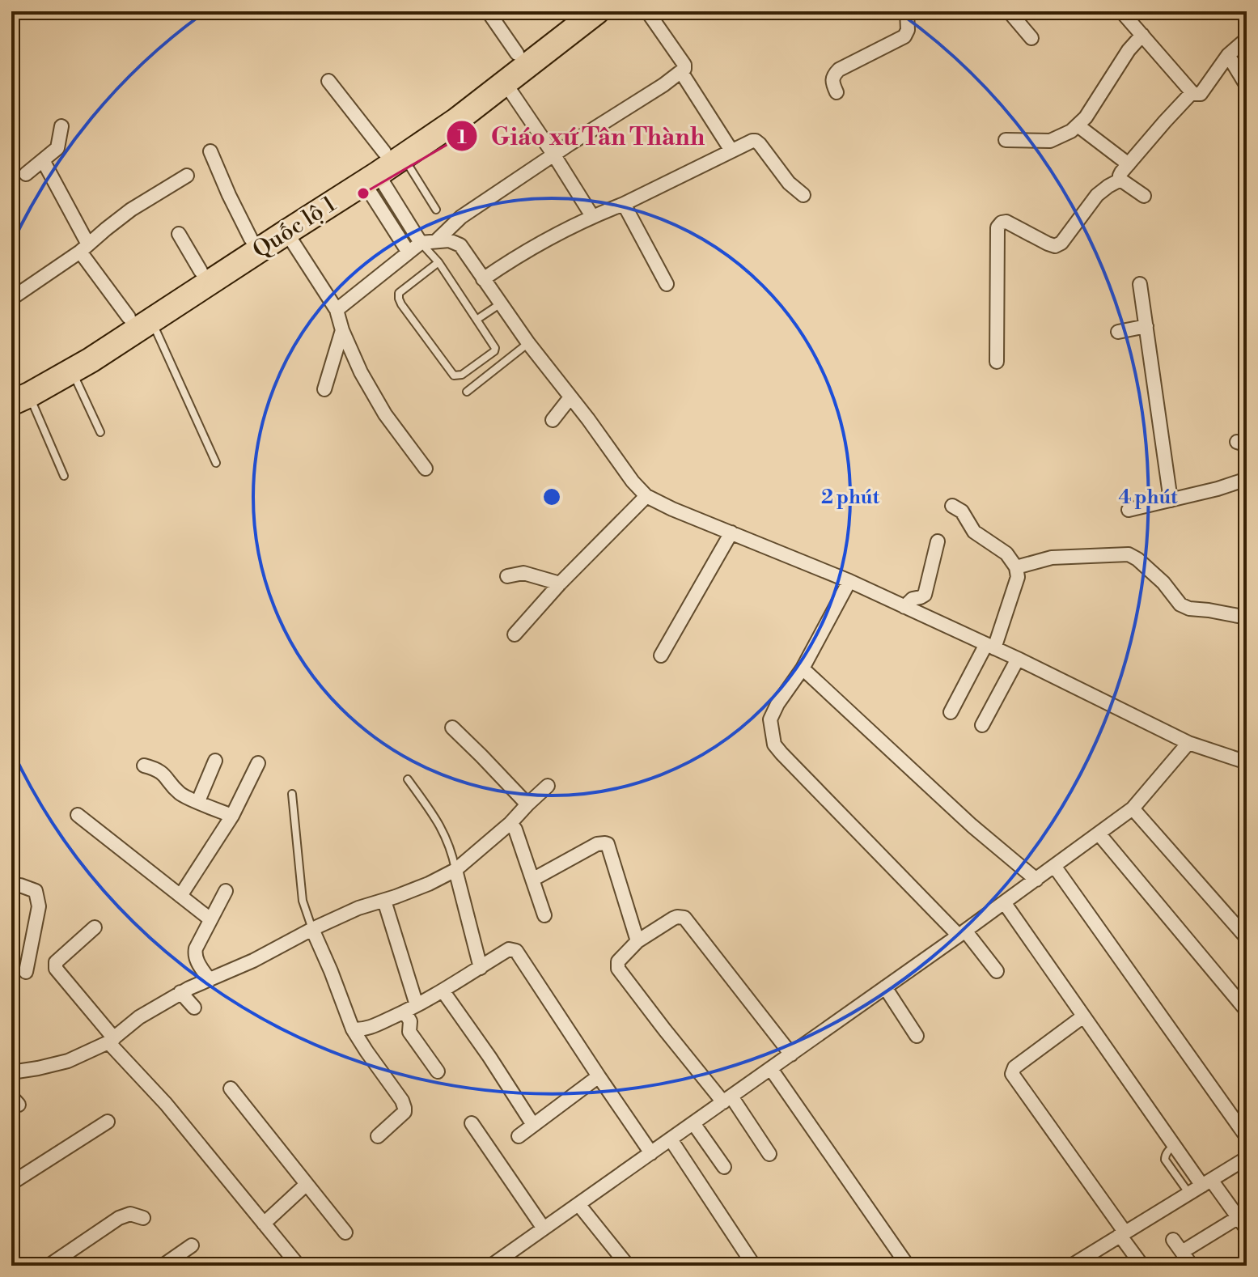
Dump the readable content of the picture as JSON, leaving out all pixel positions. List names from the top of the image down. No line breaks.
{"streets":{"highway":["Quốc lộ 1"]},"places":["Giáo xứ Tân Thành"],"rings":["2 phút","4 phút"]}
